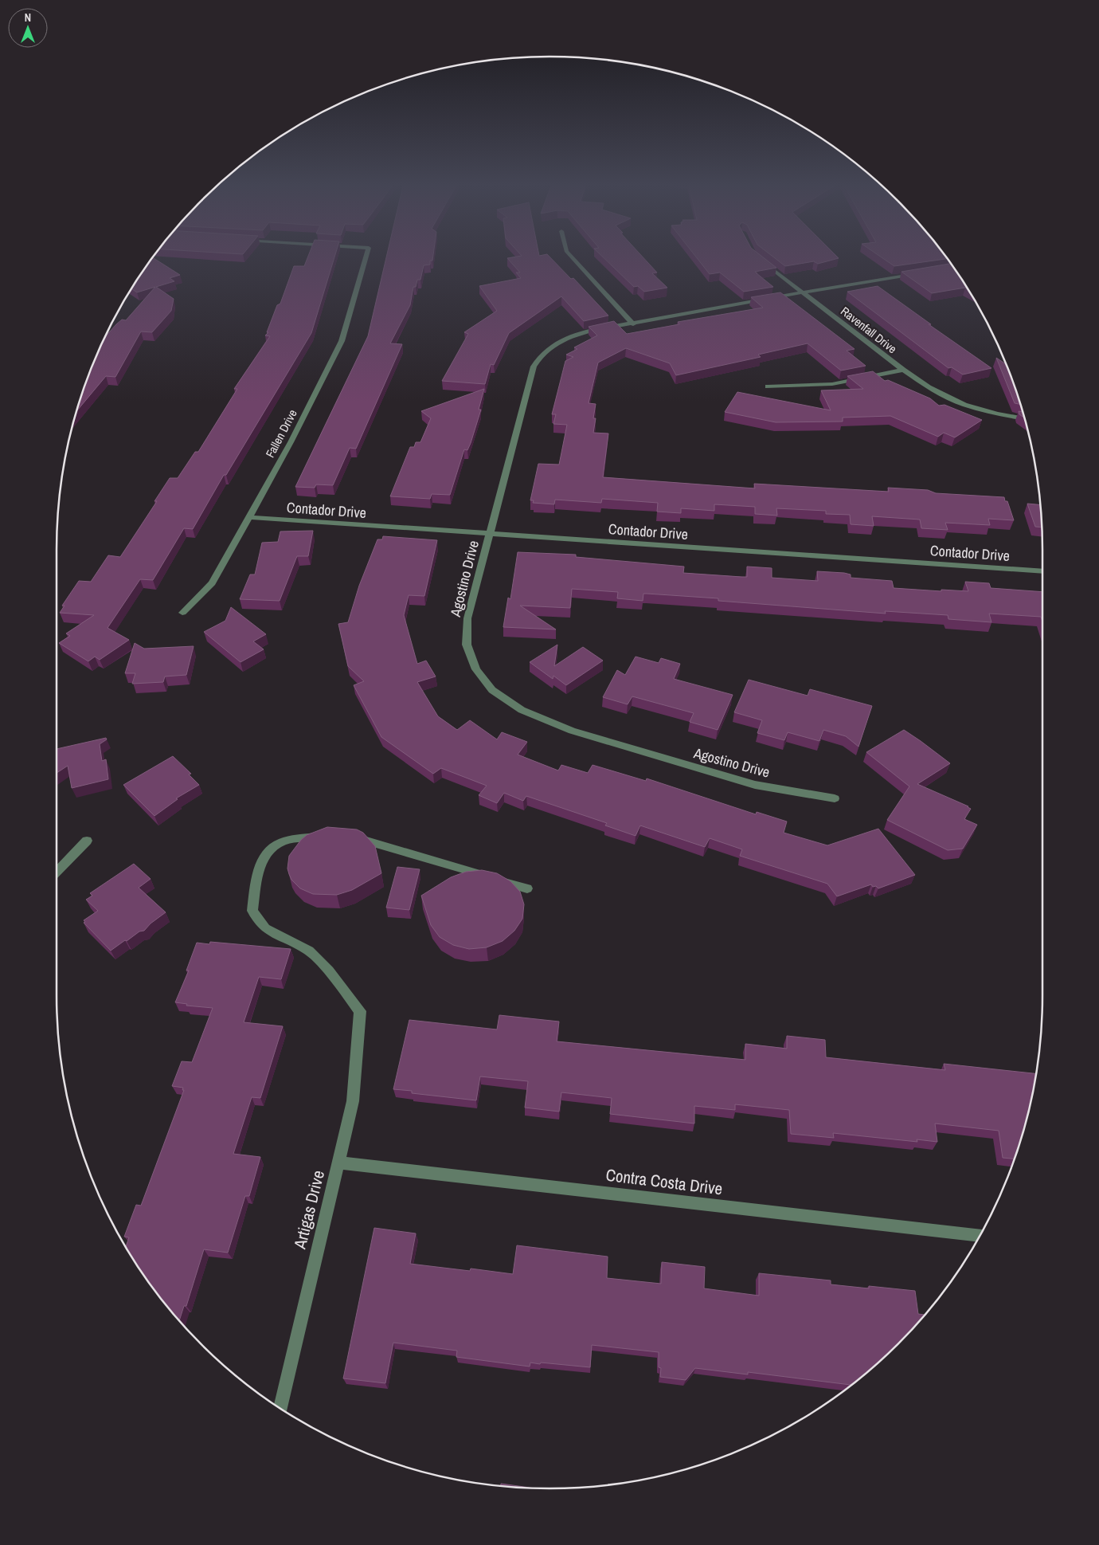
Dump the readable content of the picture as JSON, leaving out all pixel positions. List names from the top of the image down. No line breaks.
{"streets":{"street":["Ravenfall Drive","Fallen Drive","Contador Drive","Agostino Drive","Contra Costa Drive","Artigas Drive"]},"crossings":[["Ravenfall Drive","Agostino Drive"],["Fallen Drive","Contador Drive"],["Contador Drive","Agostino Drive"],["Contra Costa Drive","Artigas Drive"]],"north":"top"}
